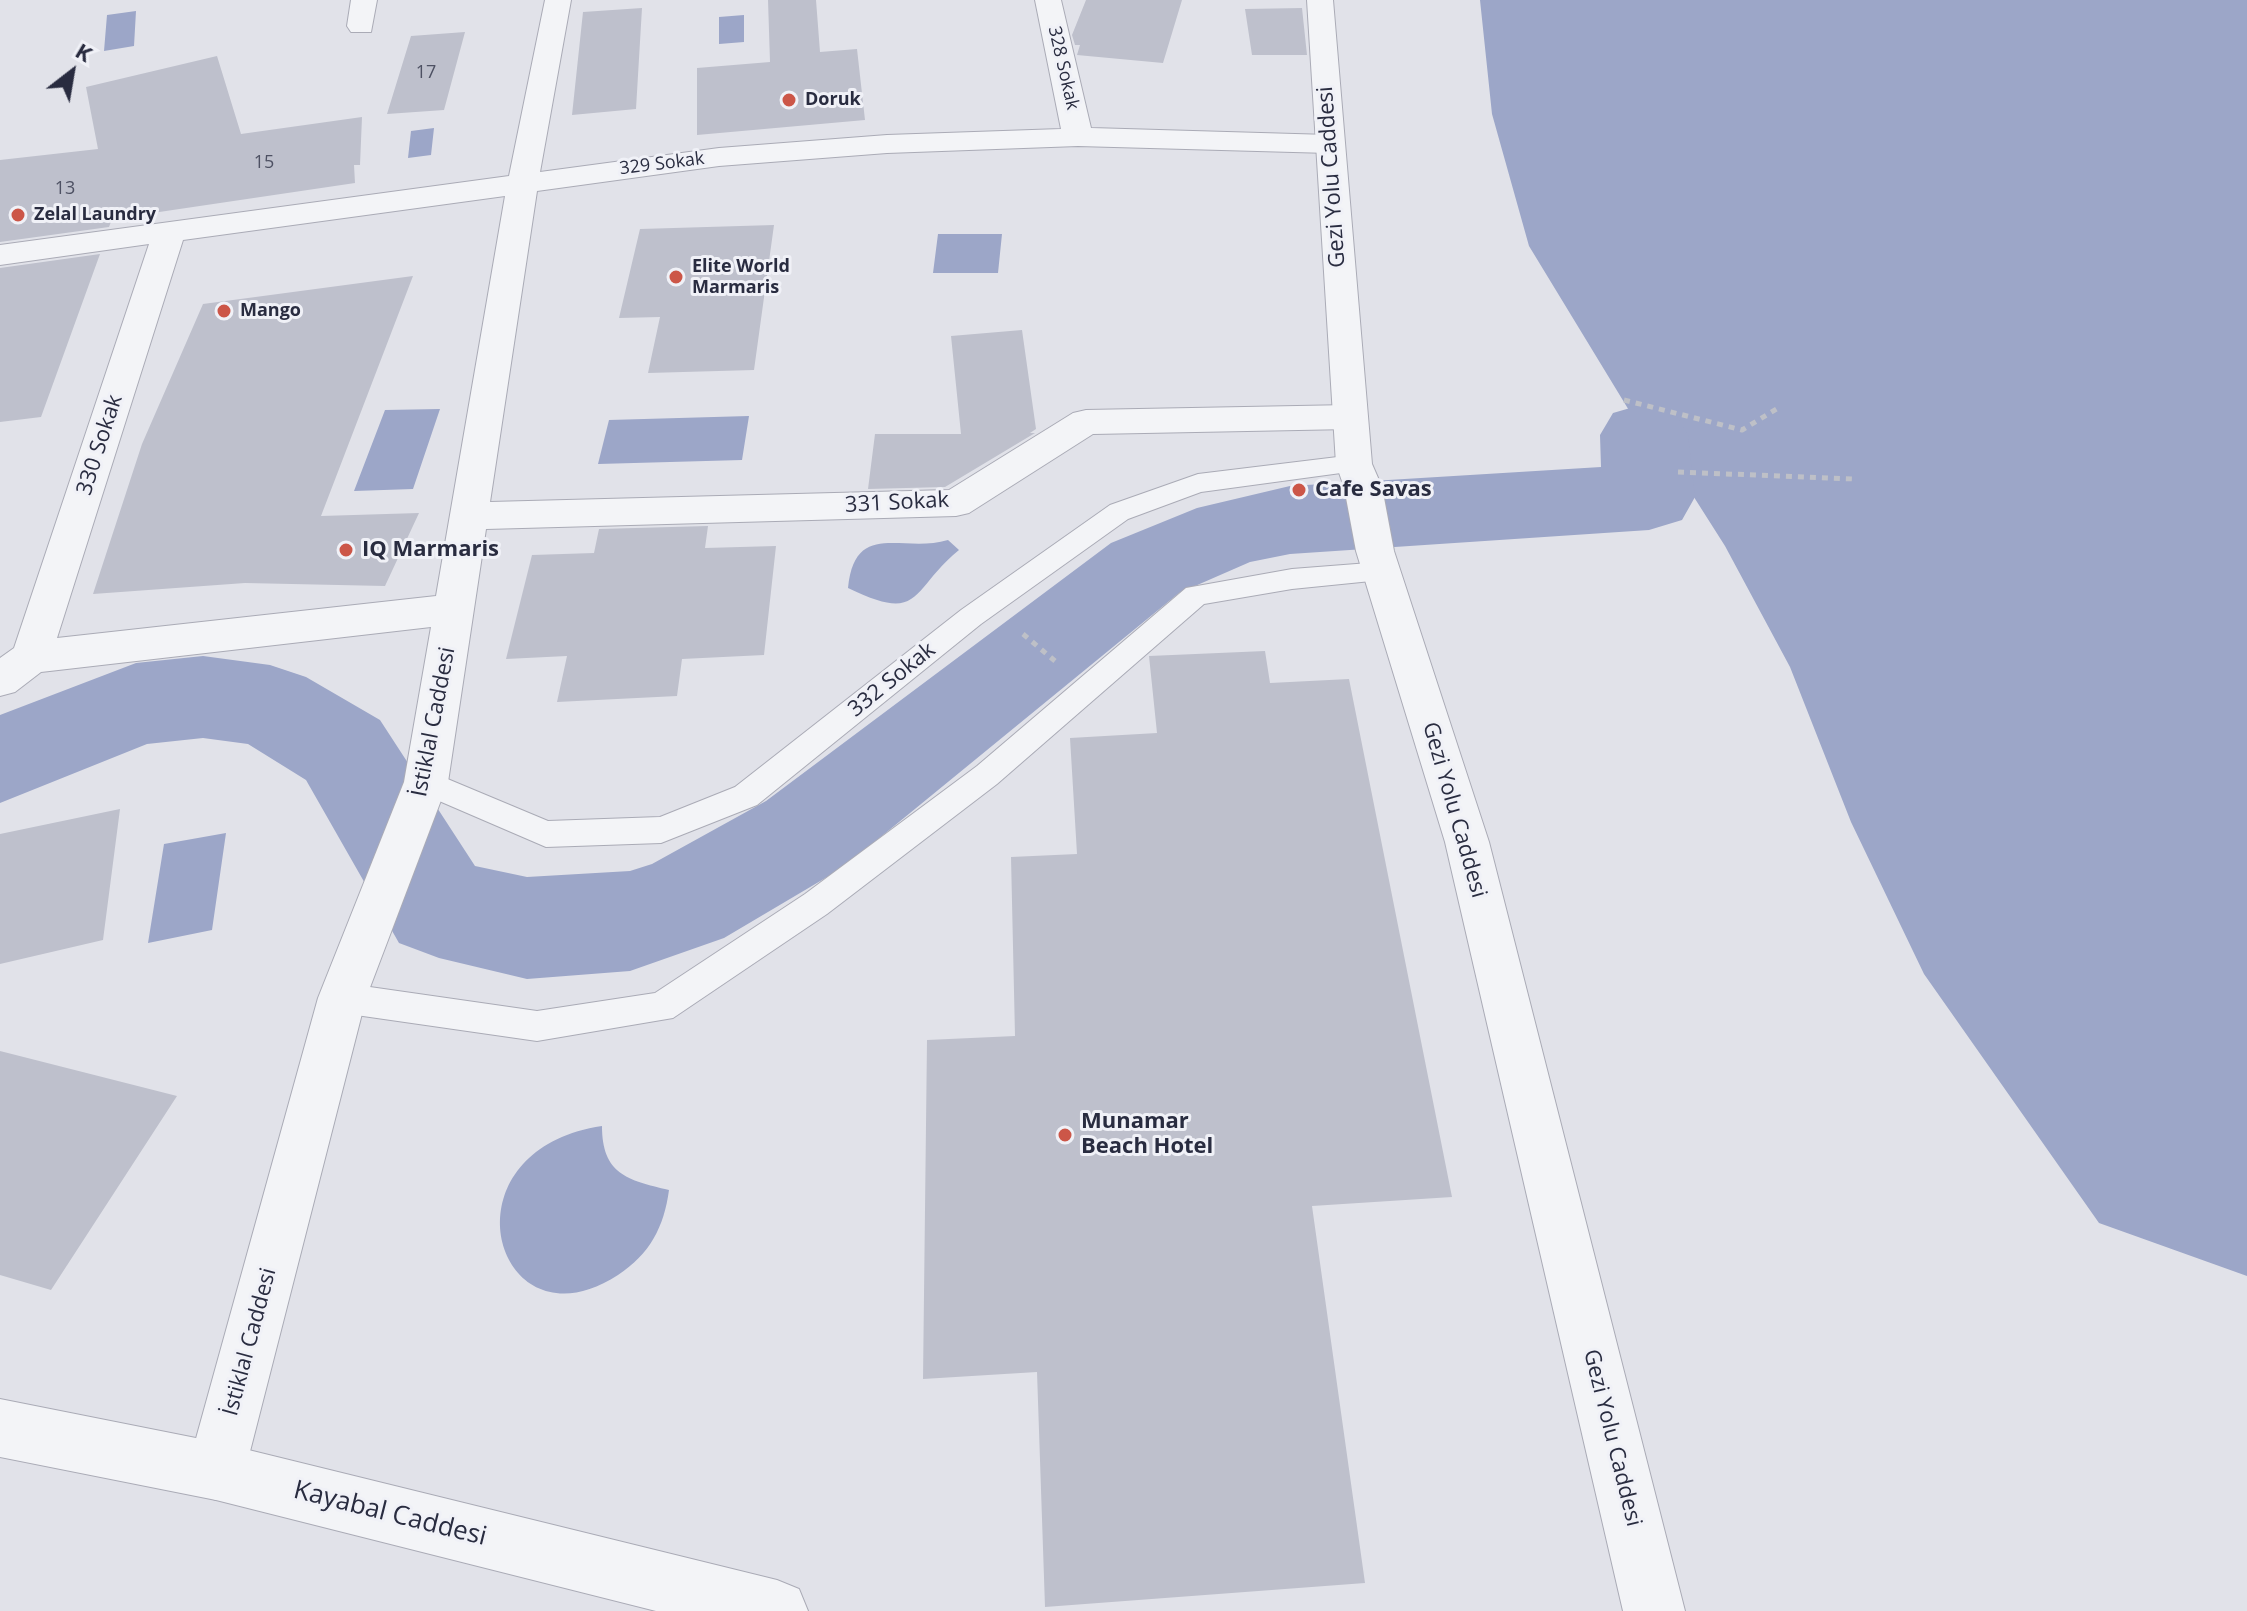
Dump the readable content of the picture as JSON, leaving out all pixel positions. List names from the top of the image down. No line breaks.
{"streets":{"street":["328 Sokak","329 Sokak","Gezi Yolu Caddesi","330 Sokak","331 Sokak","İstiklal Caddesi","Kayabal Caddesi"],"lane":["332 Sokak"]},"crossings":[["328 Sokak","329 Sokak"],["329 Sokak","Gezi Yolu Caddesi"],["329 Sokak","330 Sokak"],["329 Sokak","İstiklal Caddesi"],["Gezi Yolu Caddesi","331 Sokak"],["Gezi Yolu Caddesi","332 Sokak"],["331 Sokak","İstiklal Caddesi"],["332 Sokak","İstiklal Caddesi"],["İstiklal Caddesi","Kayabal Caddesi"]],"places":["Doruk","Zelal Laundry","Elite World Marmaris","Mango","Cafe Savas","IQ Marmaris","Munamar Beach Hotel"],"house_numbers":["17","15","13"],"north":"top right"}
